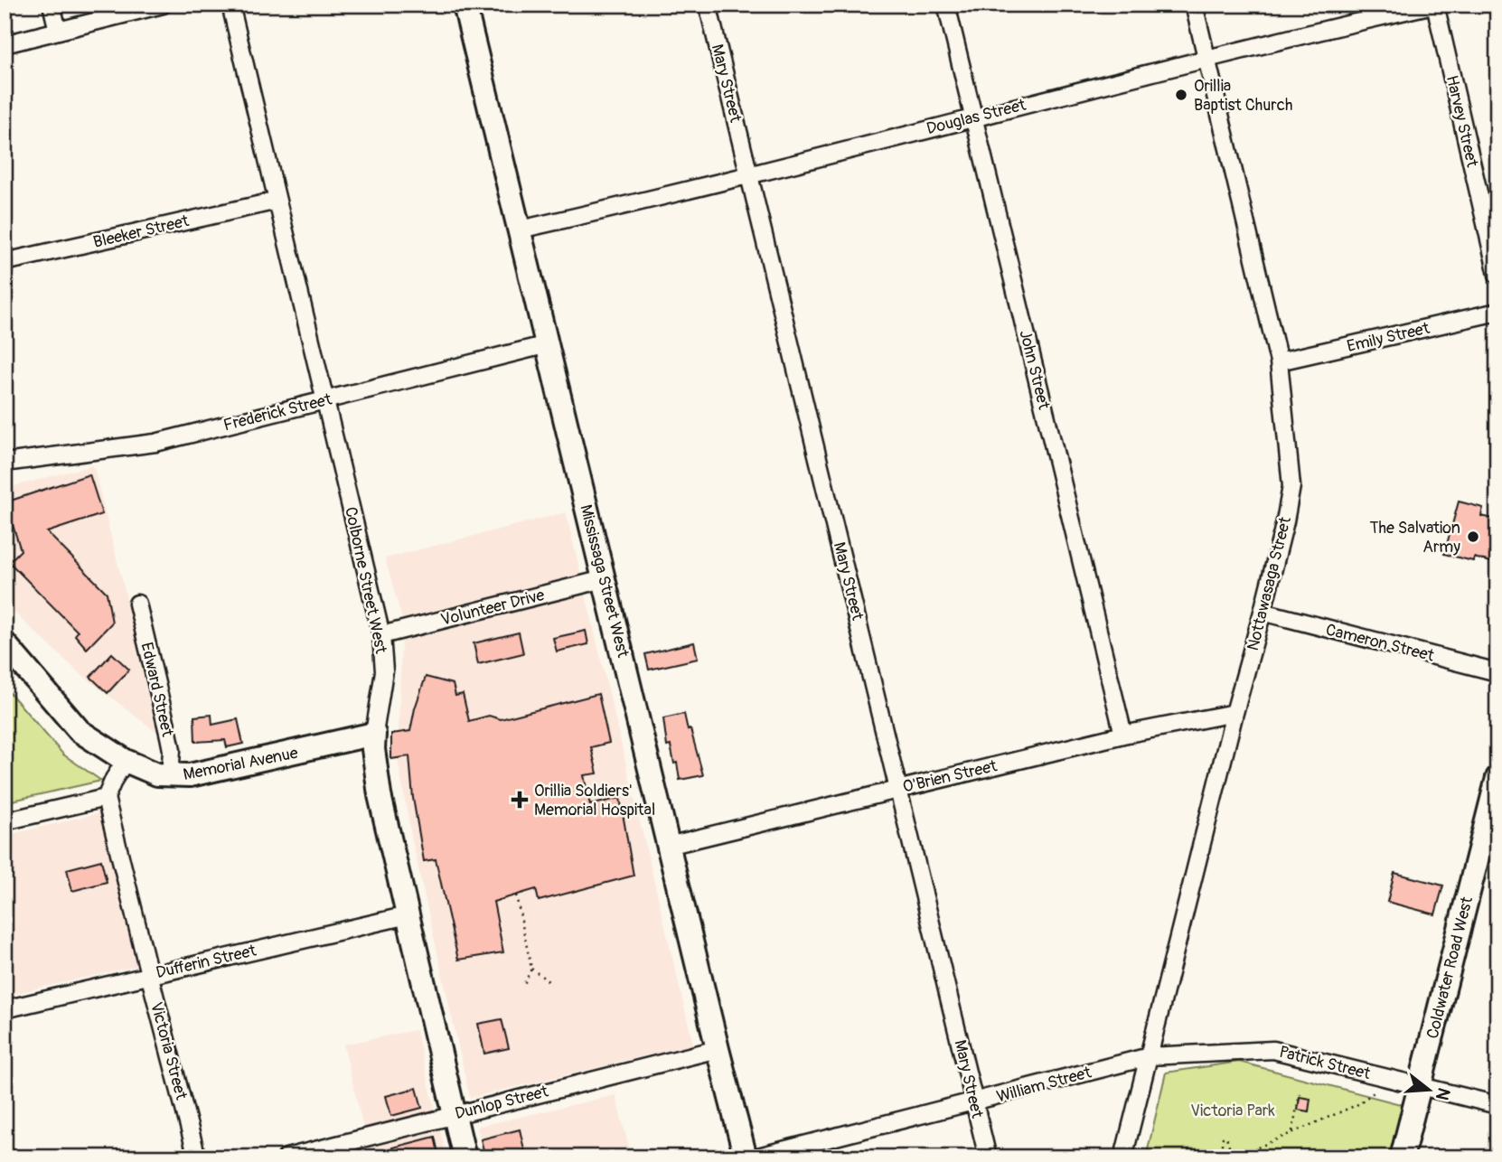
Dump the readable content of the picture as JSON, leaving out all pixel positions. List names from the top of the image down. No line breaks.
{"streets":{"main road":["Colborne Street West","Mississaga Street West","Memorial Avenue","Coldwater Road West"],"street":["Mary Street","Douglas Street","Harvey Street","Bleeker Street","Emily Street","John Street","Frederick Street","Nottawasaga Street","Volunteer Drive","Cameron Street","Edward Street","O'Brien Street","Dufferin Street","Victoria Street","Patrick Street","William Street","Dunlop Street"]},"crossings":[["Mary Street","Douglas Street"],["Mary Street","O'Brien Street"],["Mary Street","William Street"],["Douglas Street","Harvey Street"],["Douglas Street","John Street"],["Douglas Street","Mississaga Street West"],["Douglas Street","Nottawasaga Street"],["Bleeker Street","Colborne Street West"],["Emily Street","Nottawasaga Street"],["John Street","O'Brien Street"],["Frederick Street","Colborne Street West"],["Frederick Street","Mississaga Street West"],["Colborne Street West","Volunteer Drive"],["Colborne Street West","Memorial Avenue"],["Colborne Street West","Dufferin Street"],["Colborne Street West","Dunlop Street"],["Mississaga Street West","Volunteer Drive"],["Mississaga Street West","O'Brien Street"],["Mississaga Street West","Dunlop Street"],["Nottawasaga Street","Cameron Street"],["Nottawasaga Street","O'Brien Street"],["Nottawasaga Street","Patrick Street"],["Nottawasaga Street","William Street"],["Edward Street","Memorial Avenue"],["Dufferin Street","Victoria Street"],["Coldwater Road West","Patrick Street"],["Patrick Street","William Street"]],"parks":["Victoria Park"],"places":{"other":["Orillia Baptist Church","The Salvation Army"],"health":["Orillia Soldiers' Memorial Hospital"]},"north":"right"}
